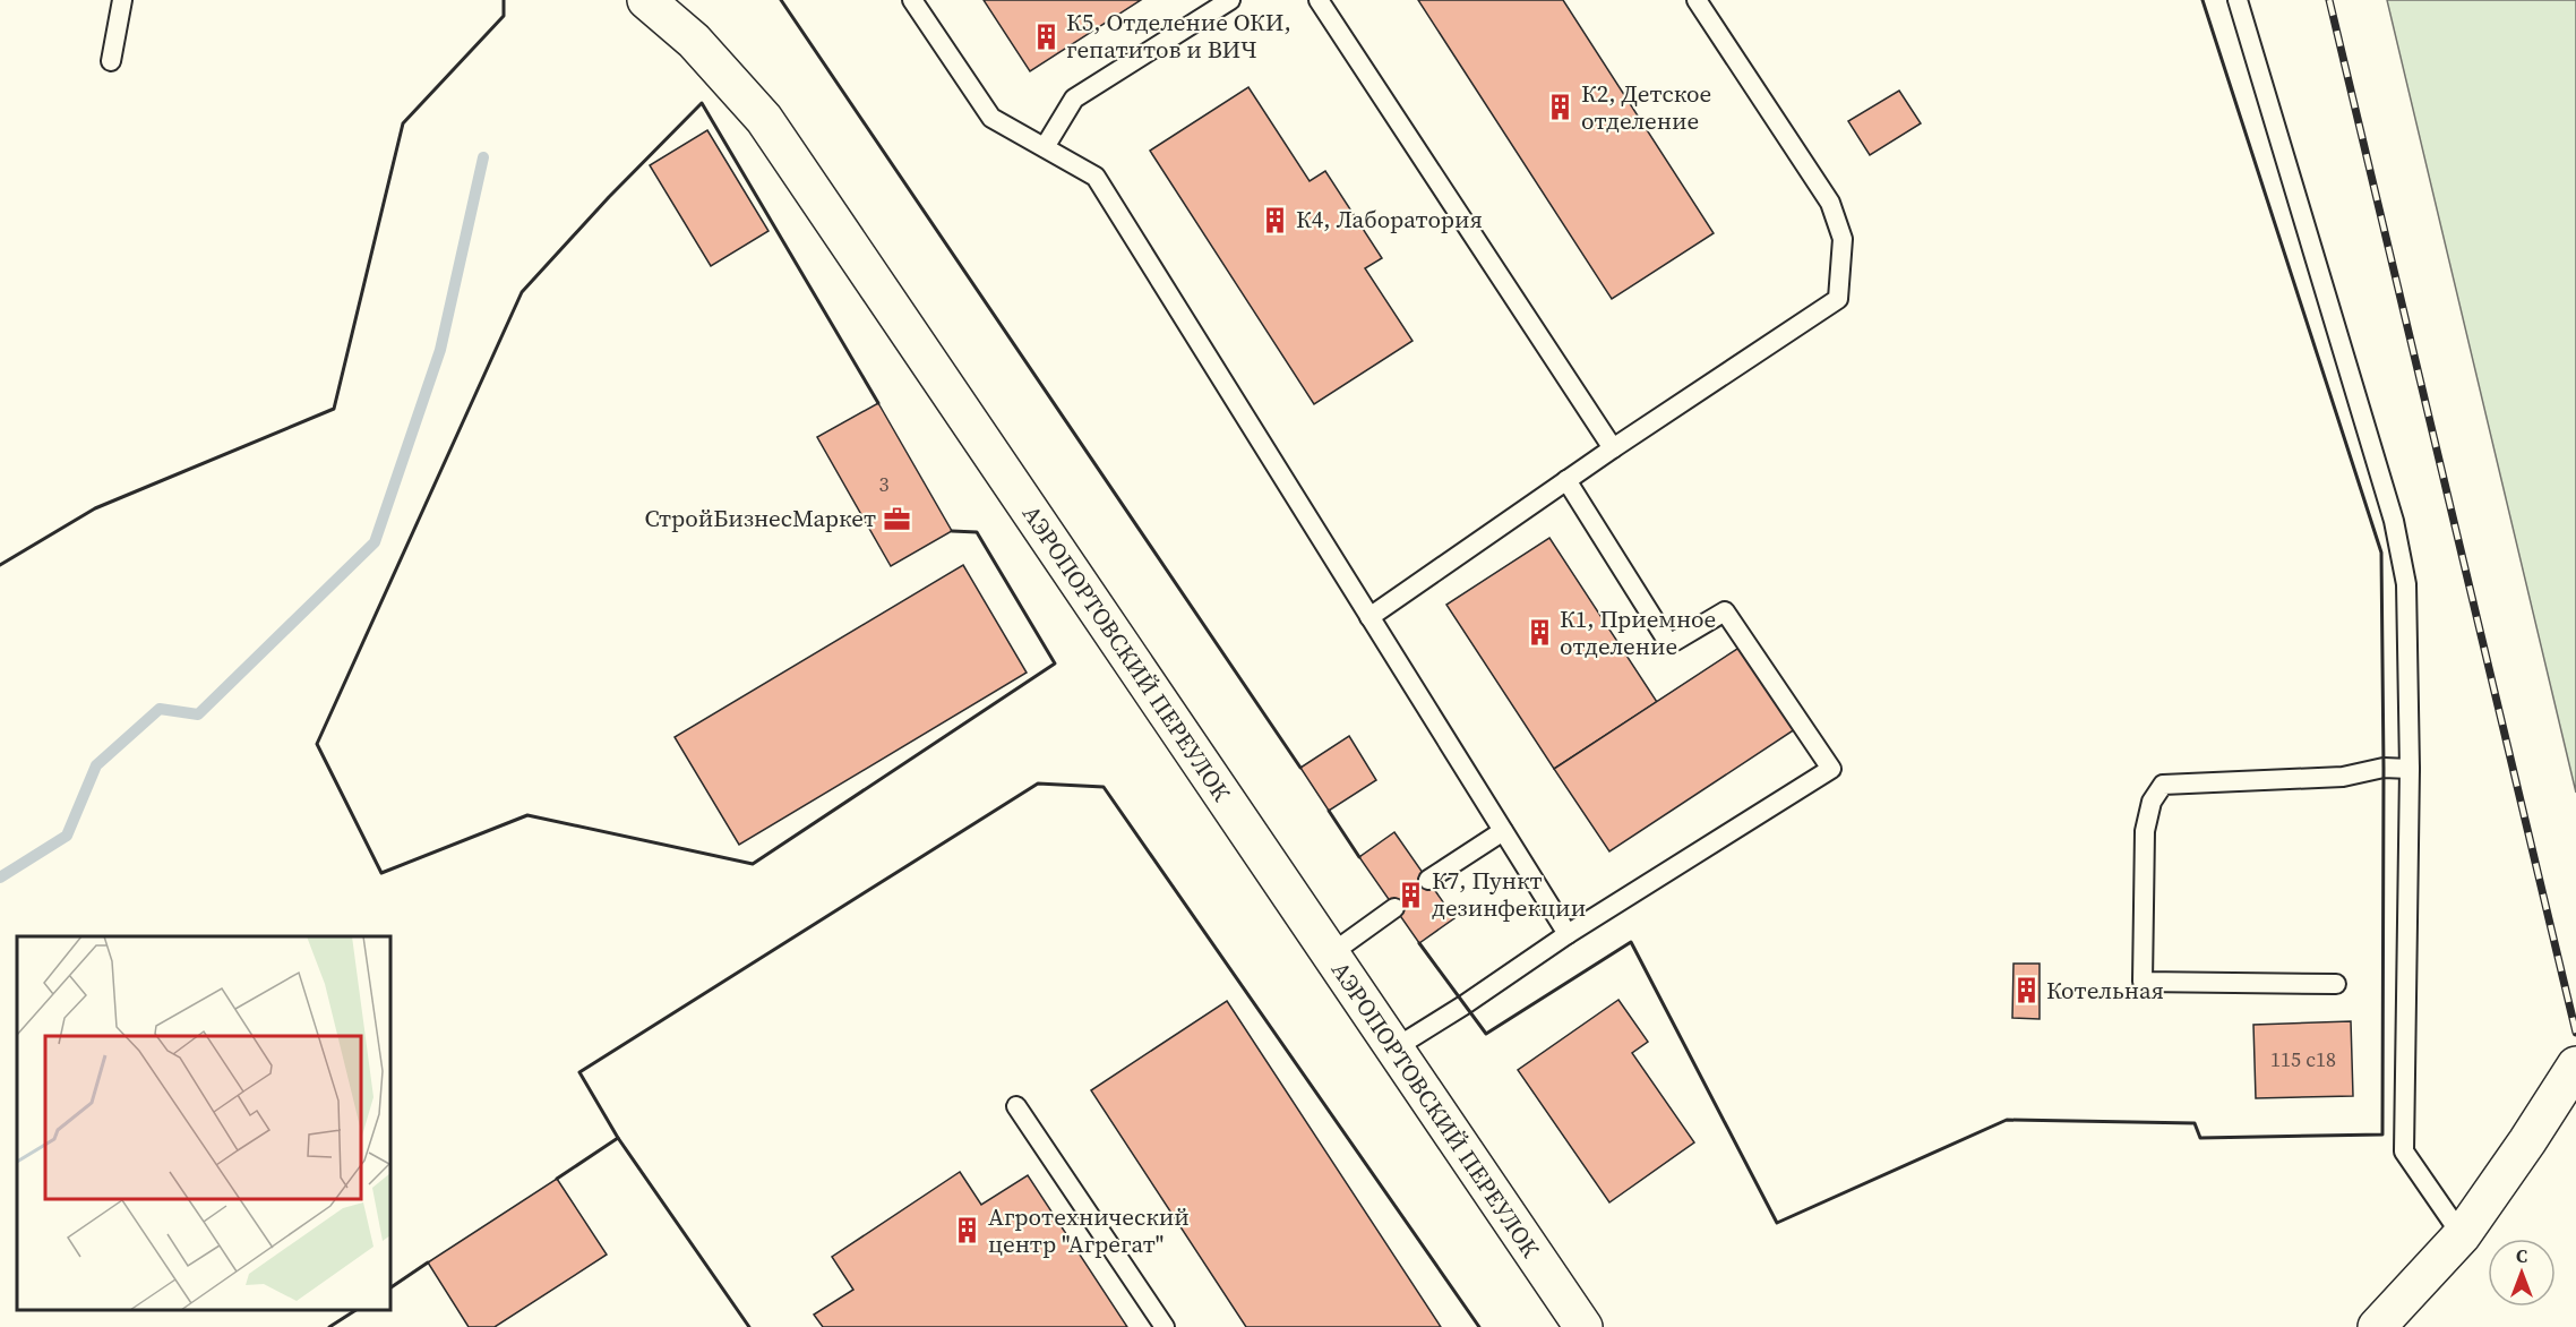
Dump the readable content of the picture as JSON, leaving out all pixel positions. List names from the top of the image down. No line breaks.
{"streets":{"street":["АЭРОПОРТОВСКИЙ ПЕРЕУЛОК"]},"places":{"building":["К5, Отделение ОКИ, гепатитов и ВИЧ","К2, Детское отделение","К4, Лаборатория","К1, Приемное отделение","К7, Пункт дезинфекции","Котельная","Агротехнический центр \"Агрегат\""],"office":["СтройБизнесМаркет"]},"house_numbers":["3","115 с18"],"north":"top"}
